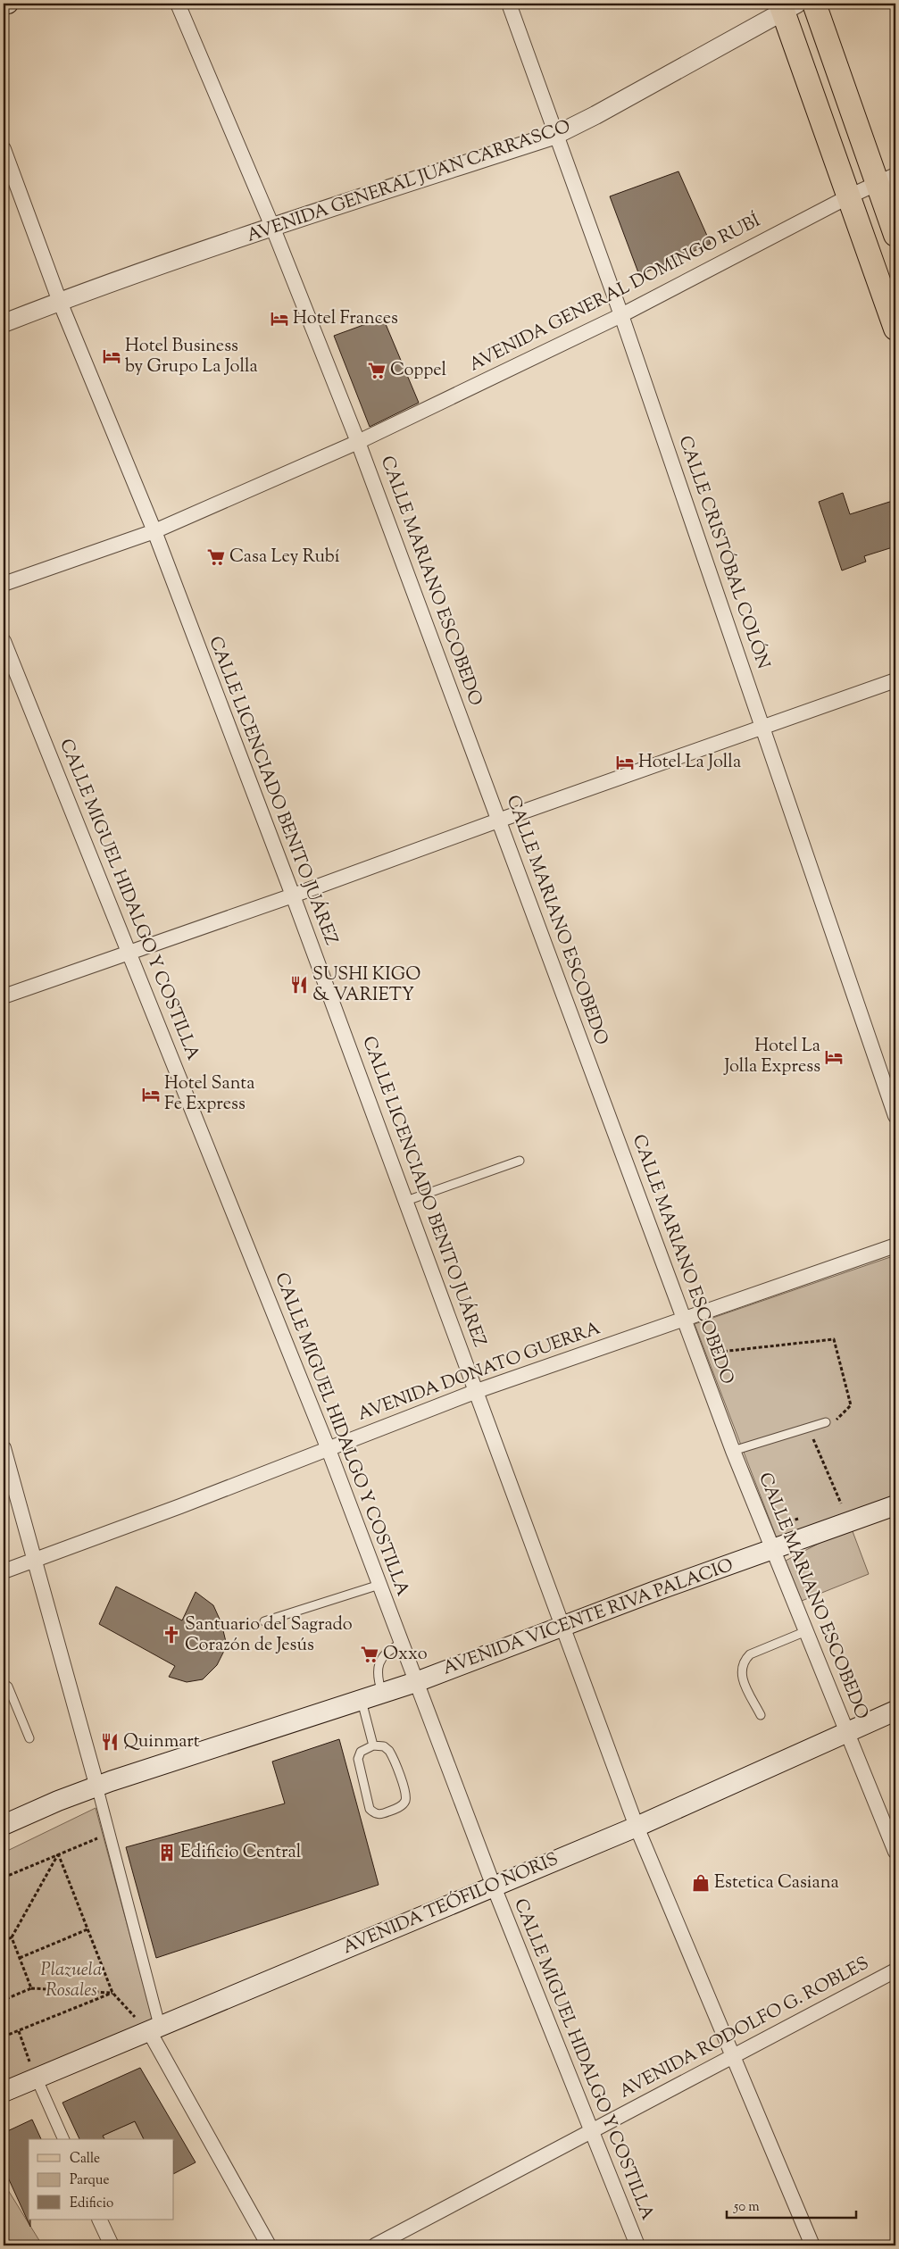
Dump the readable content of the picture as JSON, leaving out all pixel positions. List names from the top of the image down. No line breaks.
{"streets":{"main road":["AVENIDA VICENTE RIVA PALACIO","AVENIDA TEÓFILO NORIS"],"street":["AVENIDA GENERAL JUAN CARRASCO","AVENIDA GENERAL DOMINGO RUBÍ","CALLE CRISTÓBAL COLÓN","CALLE MARIANO ESCOBEDO","CALLE LICENCIADO BENITO JUÁREZ","CALLE MIGUEL HIDALGO Y COSTILLA","AVENIDA DONATO GUERRA","AVENIDA RODOLFO G. ROBLES"]},"crossings":[["AVENIDA GENERAL JUAN CARRASCO","CALLE CRISTÓBAL COLÓN"],["AVENIDA GENERAL JUAN CARRASCO","CALLE MARIANO ESCOBEDO"],["AVENIDA GENERAL JUAN CARRASCO","CALLE LICENCIADO BENITO JUÁREZ"],["AVENIDA GENERAL DOMINGO RUBÍ","CALLE CRISTÓBAL COLÓN"],["AVENIDA GENERAL DOMINGO RUBÍ","CALLE MARIANO ESCOBEDO"],["AVENIDA GENERAL DOMINGO RUBÍ","CALLE LICENCIADO BENITO JUÁREZ"],["CALLE MARIANO ESCOBEDO","AVENIDA DONATO GUERRA"],["CALLE MARIANO ESCOBEDO","AVENIDA VICENTE RIVA PALACIO"],["CALLE MARIANO ESCOBEDO","AVENIDA TEÓFILO NORIS"],["CALLE LICENCIADO BENITO JUÁREZ","AVENIDA DONATO GUERRA"],["CALLE LICENCIADO BENITO JUÁREZ","AVENIDA VICENTE RIVA PALACIO"],["CALLE LICENCIADO BENITO JUÁREZ","AVENIDA TEÓFILO NORIS"],["CALLE LICENCIADO BENITO JUÁREZ","AVENIDA RODOLFO G. ROBLES"],["CALLE MIGUEL HIDALGO Y COSTILLA","AVENIDA DONATO GUERRA"],["CALLE MIGUEL HIDALGO Y COSTILLA","AVENIDA VICENTE RIVA PALACIO"],["CALLE MIGUEL HIDALGO Y COSTILLA","AVENIDA TEÓFILO NORIS"],["CALLE MIGUEL HIDALGO Y COSTILLA","AVENIDA RODOLFO G. ROBLES"]],"parks":["Plazuela Rosales"],"places":{"hotel":["Hotel Frances","Hotel Business by Grupo La Jolla","Hotel La Jolla","Hotel La Jolla Express","Hotel Santa Fe Express"],"supermarket":["Coppel","Casa Ley Rubí","Oxxo"],"restaurant":["SUSHI KIGO & VARIETY","Quinmart"],"church":["Santuario del Sagrado Corazón de Jesús"],"building":["Edificio Central"],"shop":["Estetica Casiana"]},"legend":["Calle","Parque","Edificio"],"scale_bar":"50 m"}
